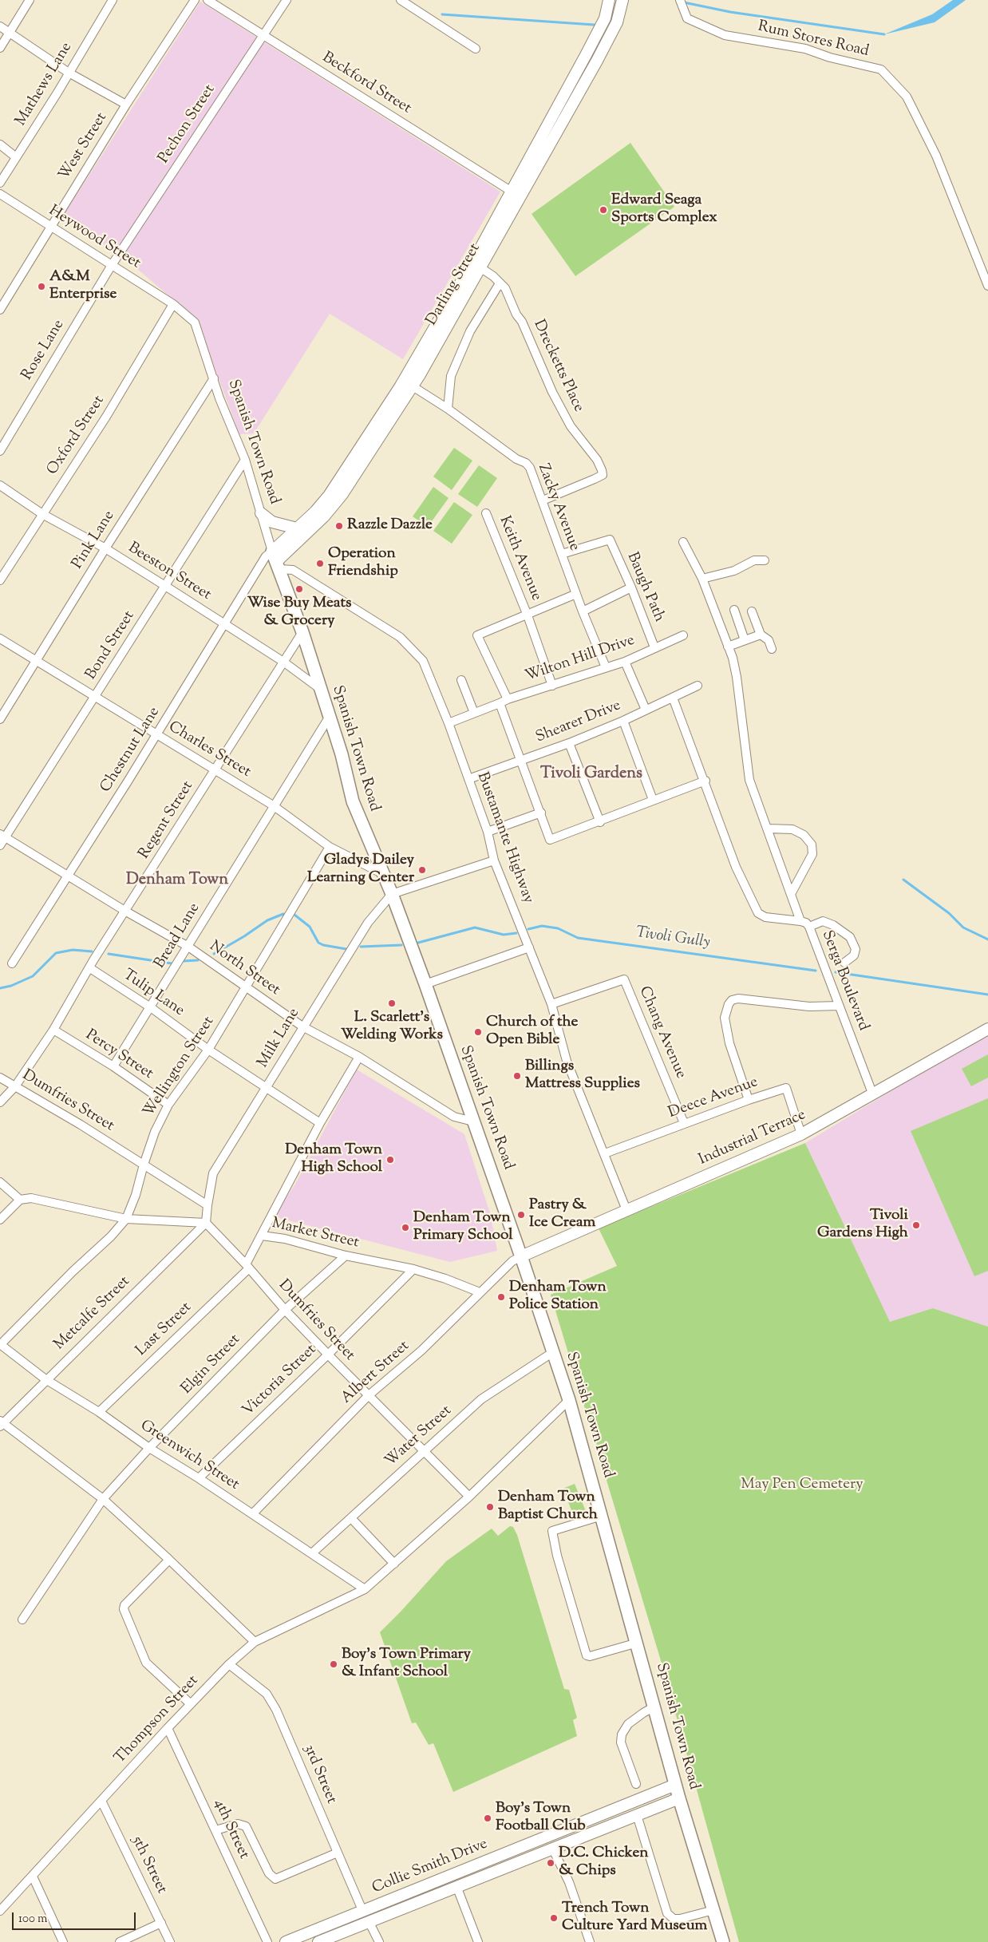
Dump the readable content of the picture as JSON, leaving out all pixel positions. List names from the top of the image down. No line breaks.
{"streets":{"main road":["Spanish Town Road"],"street":["Rum Stores Road","Beckford Street","Mathews Lane","Pechon Street","West Street","Heywood Street","Darling Street","Rose Lane","Drecketts Place","Oxford Street","Zacky Avenue","Pink Lane","Keith Avenue","Beeston Street","Baugh Path","Bond Street","Wilton Hill Drive","Shearer Drive","Chestnut Lane","Charles Street","Regent Street","Bustamante Highway","Bread Lane","North Street","Serga Boulevard","Tulip Lane","Chang Avenue","Milk Lane","Percy Street","Wellington Street","Deece Avenue","Dumfries Street","Industrial Terrace","Market Street","Metcalfe Street","Last Street","Elgin Street","Albert Street","Victoria Street","Water Street","Greenwich Street","Thompson Street","3rd Street","4th Street","5th Street","Collie Smith Drive"]},"crossings":[["Beckford Street","Pechon Street"],["Beckford Street","Darling Street"],["Pechon Street","Heywood Street"],["Pechon Street","Rose Lane"],["West Street","Heywood Street"],["Heywood Street","Rose Lane"],["Heywood Street","Oxford Street"],["Heywood Street","Spanish Town Road"],["Darling Street","Drecketts Place"],["Darling Street","Spanish Town Road"],["Darling Street","Zacky Avenue"],["Darling Street","Chestnut Lane"],["Darling Street","Bustamante Highway"],["Drecketts Place","Zacky Avenue"],["Oxford Street","Spanish Town Road"],["Oxford Street","Beeston Street"],["Spanish Town Road","Pink Lane"],["Spanish Town Road","Beeston Street"],["Spanish Town Road","Bond Street"],["Spanish Town Road","Chestnut Lane"],["Spanish Town Road","Charles Street"],["Spanish Town Road","Regent Street"],["Spanish Town Road","Bustamante Highway"],["Spanish Town Road","Bread Lane"],["Spanish Town Road","North Street"],["Spanish Town Road","Milk Lane"],["Spanish Town Road","Industrial Terrace"],["Spanish Town Road","Albert Street"],["Spanish Town Road","Water Street"],["Spanish Town Road","Thompson Street"],["Spanish Town Road","Collie Smith Drive"],["Zacky Avenue","Baugh Path"],["Zacky Avenue","Wilton Hill Drive"],["Pink Lane","Beeston Street"],["Pink Lane","Charles Street"],["Keith Avenue","Wilton Hill Drive"],["Beeston Street","Bond Street"],["Beeston Street","Chestnut Lane"],["Beeston Street","Regent Street"],["Baugh Path","Wilton Hill Drive"],["Bond Street","Charles Street"],["Bond Street","North Street"],["Shearer Drive","Bustamante Highway"],["Shearer Drive","Serga Boulevard"],["Chestnut Lane","Charles Street"],["Chestnut Lane","Bustamante Highway"],["Chestnut Lane","North Street"],["Charles Street","Regent Street"],["Charles Street","Bread Lane"],["Charles Street","Wellington Street"],["Regent Street","North Street"],["Regent Street","Tulip Lane"],["Regent Street","Percy Street"],["Regent Street","Dumfries Street"],["Bustamante Highway","Chang Avenue"],["Bustamante Highway","Deece Avenue"],["Bustamante Highway","Industrial Terrace"],["Bread Lane","North Street"],["Bread Lane","Tulip Lane"],["Bread Lane","Percy Street"],["North Street","Milk Lane"],["North Street","Wellington Street"],["Serga Boulevard","Industrial Terrace"],["Tulip Lane","Milk Lane"],["Tulip Lane","Wellington Street"],["Chang Avenue","Deece Avenue"],["Milk Lane","Dumfries Street"],["Percy Street","Wellington Street"],["Wellington Street","Dumfries Street"],["Wellington Street","Greenwich Street"],["Deece Avenue","Industrial Terrace"],["Dumfries Street","Market Street"],["Dumfries Street","Last Street"],["Dumfries Street","Elgin Street"],["Dumfries Street","Albert Street"],["Dumfries Street","Victoria Street"],["Dumfries Street","Water Street"],["Dumfries Street","Thompson Street"],["Industrial Terrace","Albert Street"],["Market Street","Last Street"],["Market Street","Elgin Street"],["Market Street","Albert Street"],["Market Street","Victoria Street"],["Metcalfe Street","Greenwich Street"],["Last Street","Greenwich Street"],["Elgin Street","Greenwich Street"],["Albert Street","Greenwich Street"],["Victoria Street","Greenwich Street"],["Water Street","Greenwich Street"],["Greenwich Street","Thompson Street"],["Thompson Street","3rd Street"],["Thompson Street","4th Street"],["Thompson Street","5th Street"],["3rd Street","Collie Smith Drive"]],"districts":["Tivoli Gardens","Denham Town"],"water":["Tivoli Gully"],"parks":["May Pen Cemetery"],"places":["Edward Seaga Sports Complex","A&M Enterprise","Razzle Dazzle","Operation Friendship","Wise Buy Meats & Grocery","Gladys Dailey Learning Center","L. Scarlett's Welding Works","Church of the Open Bible","Billings Mattress Supplies","Denham Town High School","Pastry & Ice Cream","Tivoli Gardens High","Denham Town Primary School","Denham Town Police Station","Denham Town Baptist Church","Boy's Town Primary & Infant School","Boy's Town Football Club","D.C. Chicken & Chips","Trench Town Culture Yard Museum"],"scale_bar":"100 m"}
